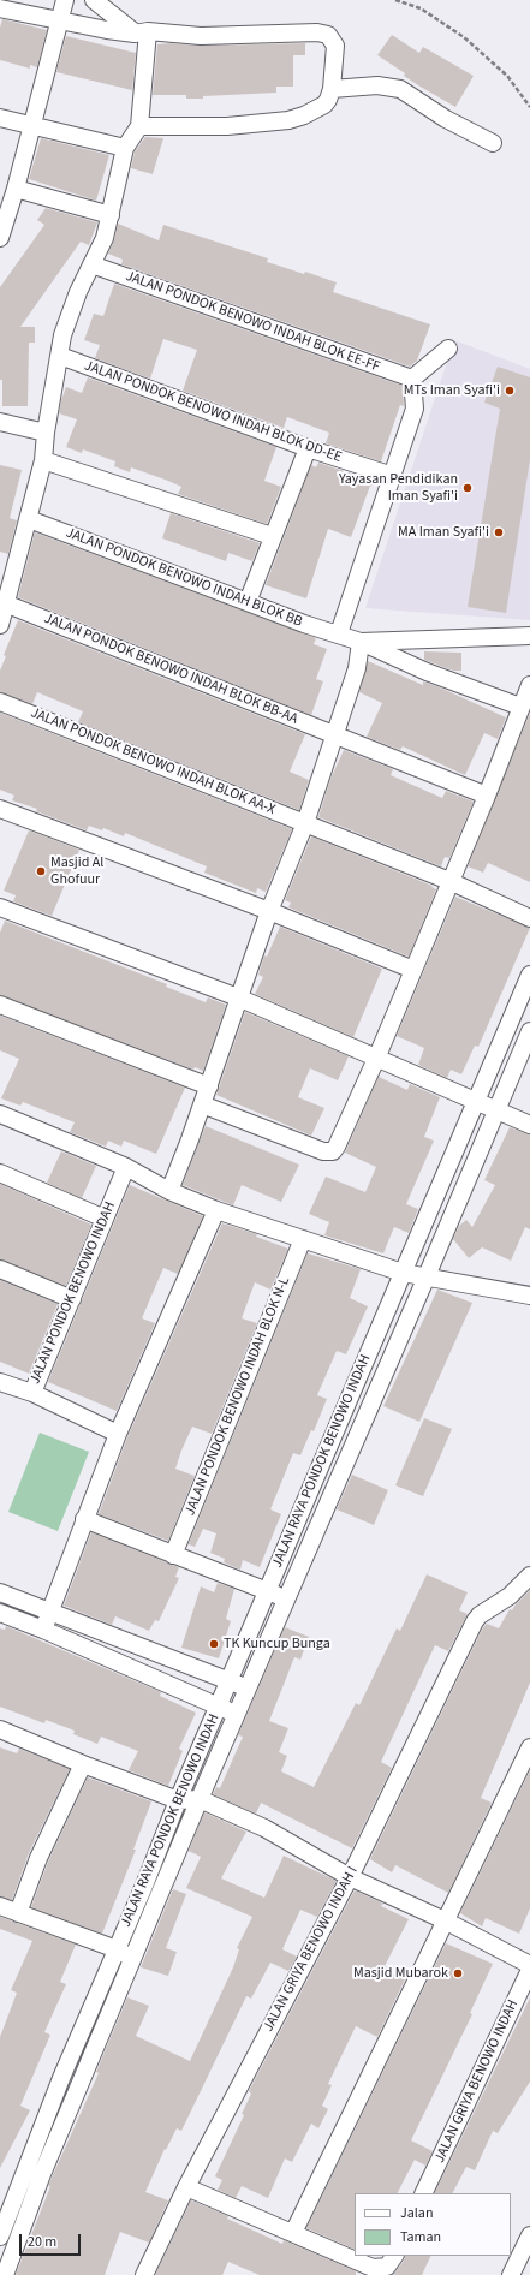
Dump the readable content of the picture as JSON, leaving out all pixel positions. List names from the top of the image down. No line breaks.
{"streets":{"street":["JALAN PONDOK BENOWO INDAH BLOK EE-FF","JALAN PONDOK BENOWO INDAH BLOK DD-EE","JALAN PONDOK BENOWO INDAH BLOK BB","JALAN PONDOK BENOWO INDAH BLOK BB-AA","JALAN PONDOK BENOWO INDAH BLOK AA-X","JALAN PONDOK BENOWO INDAH","JALAN PONDOK BENOWO INDAH BLOK N-L","JALAN RAYA PONDOK BENOWO INDAH","JALAN GRIYA BENOWO INDAH I","JALAN GRIYA BENOWO INDAH"]},"places":["MTs Iman Syafi'i","Yayasan Pendidikan Iman Syafi'i","MA Iman Syafi'i","Masjid Al Ghofuur","TK Kuncup Bunga","Masjid Mubarok"],"legend":["Jalan","Taman"],"scale_bar":"20 m"}
